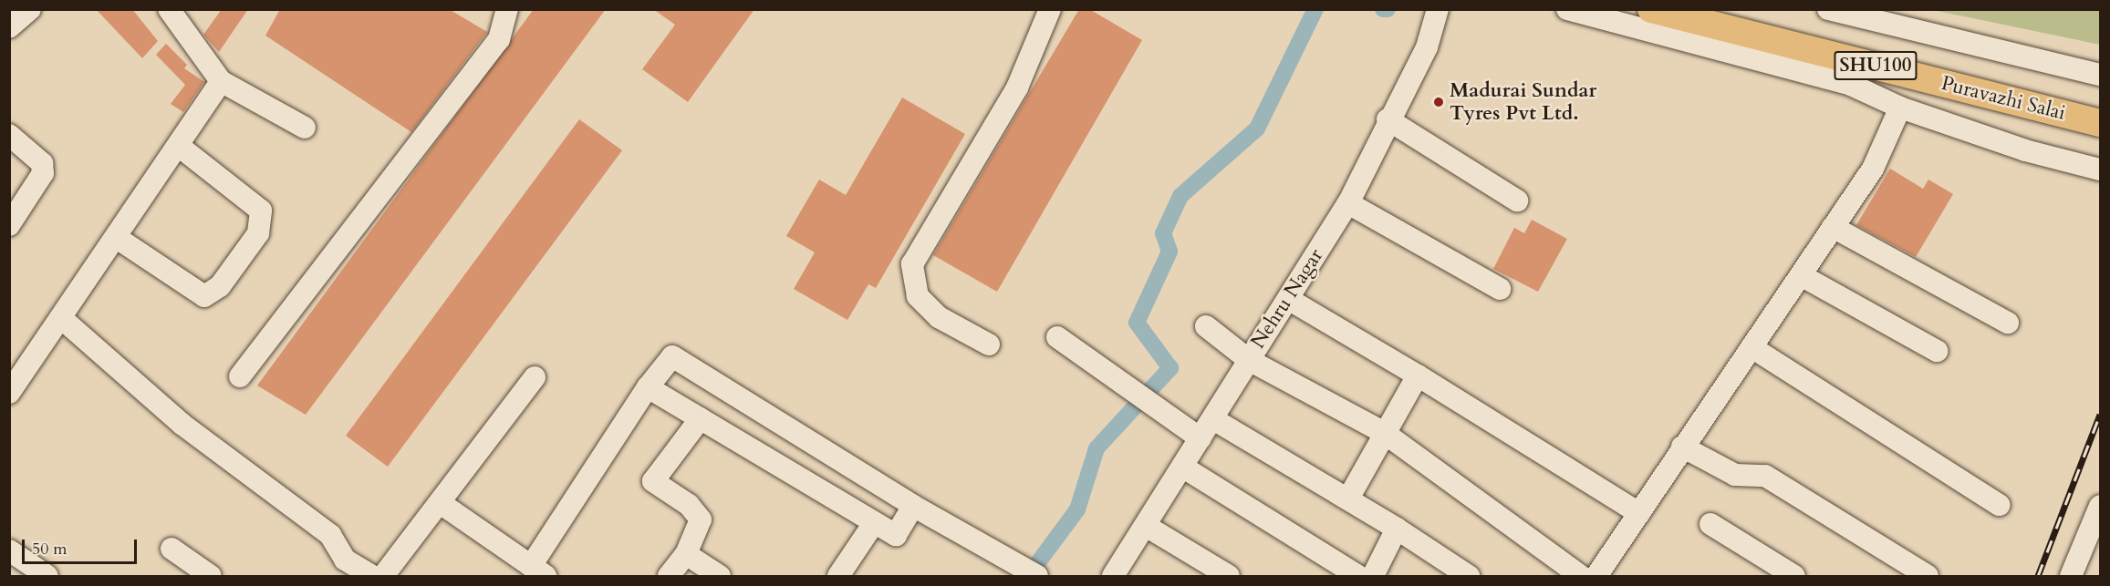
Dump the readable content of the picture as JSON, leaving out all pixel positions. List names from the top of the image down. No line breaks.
{"streets":{"main road":["SHU100","Puravazhi Salai"],"street":["Nehru Nagar"]},"places":["Madurai Sundar Tyres Pvt Ltd."],"scale_bar":"50 m"}
